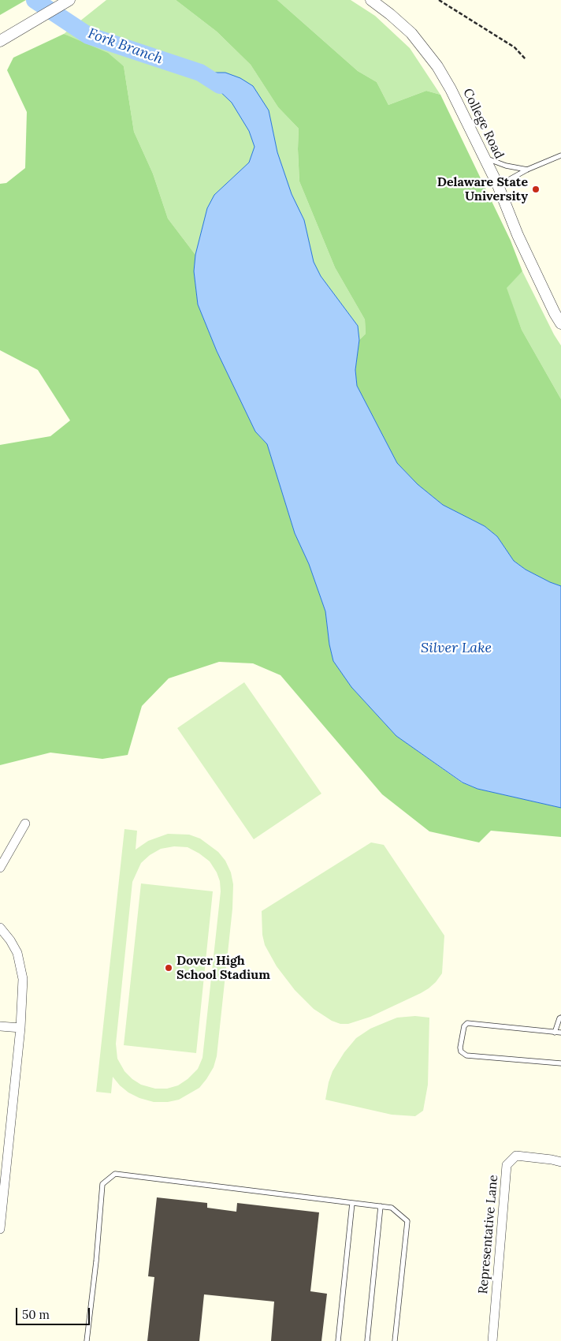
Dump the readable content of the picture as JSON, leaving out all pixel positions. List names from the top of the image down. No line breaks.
{"streets":{"street":["College Road","Representative Lane"]},"water":["Fork Branch","Silver Lake"],"places":["Delaware State University","Dover High School Stadium"],"scale_bar":"50 m"}
